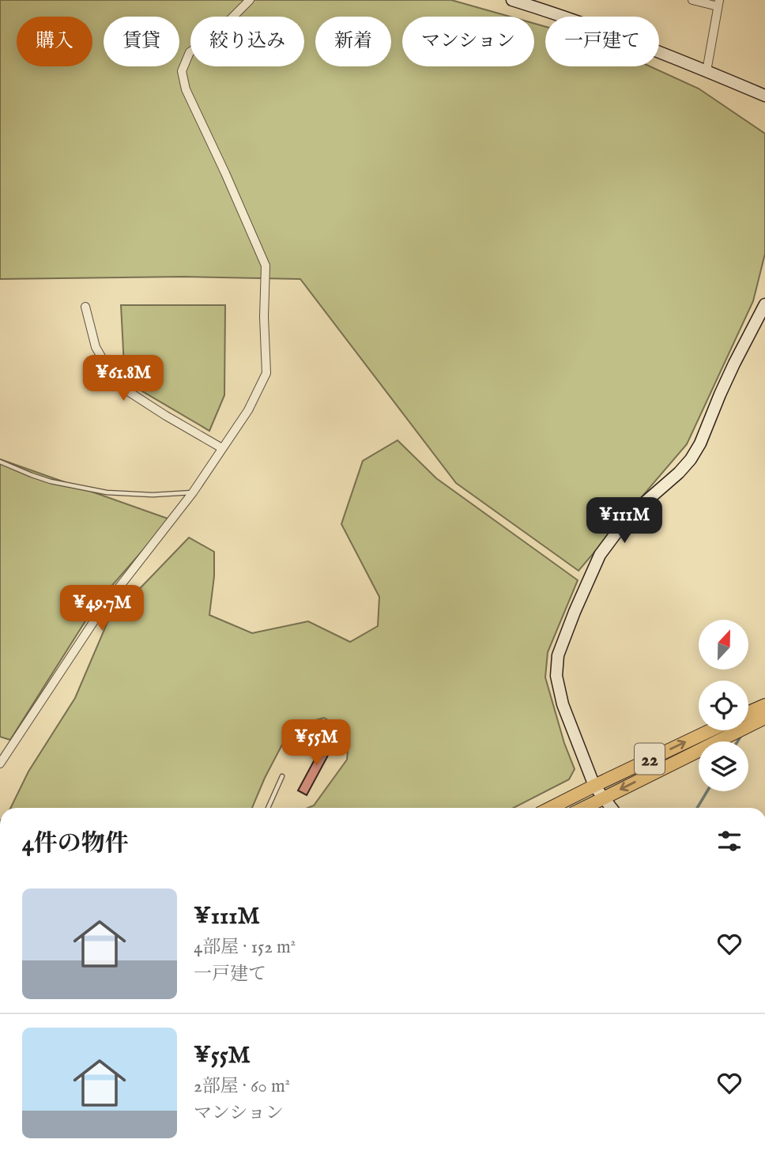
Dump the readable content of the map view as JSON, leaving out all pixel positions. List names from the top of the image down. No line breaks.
{"streets":{"main road":["22"]},"north":"top","page":{"chip":["購入","賃貸","絞り込み","新着","マンション","一戸建て"],"price":["¥61.8M","¥111M","¥49.7M","¥55M"],"heading":"4件の物件","list":[{"name":"¥111M","note":"4部屋 · 152 m² · 一戸建て"},{"name":"¥55M","note":"2部屋 · 60 m² · マンション"}]}}
